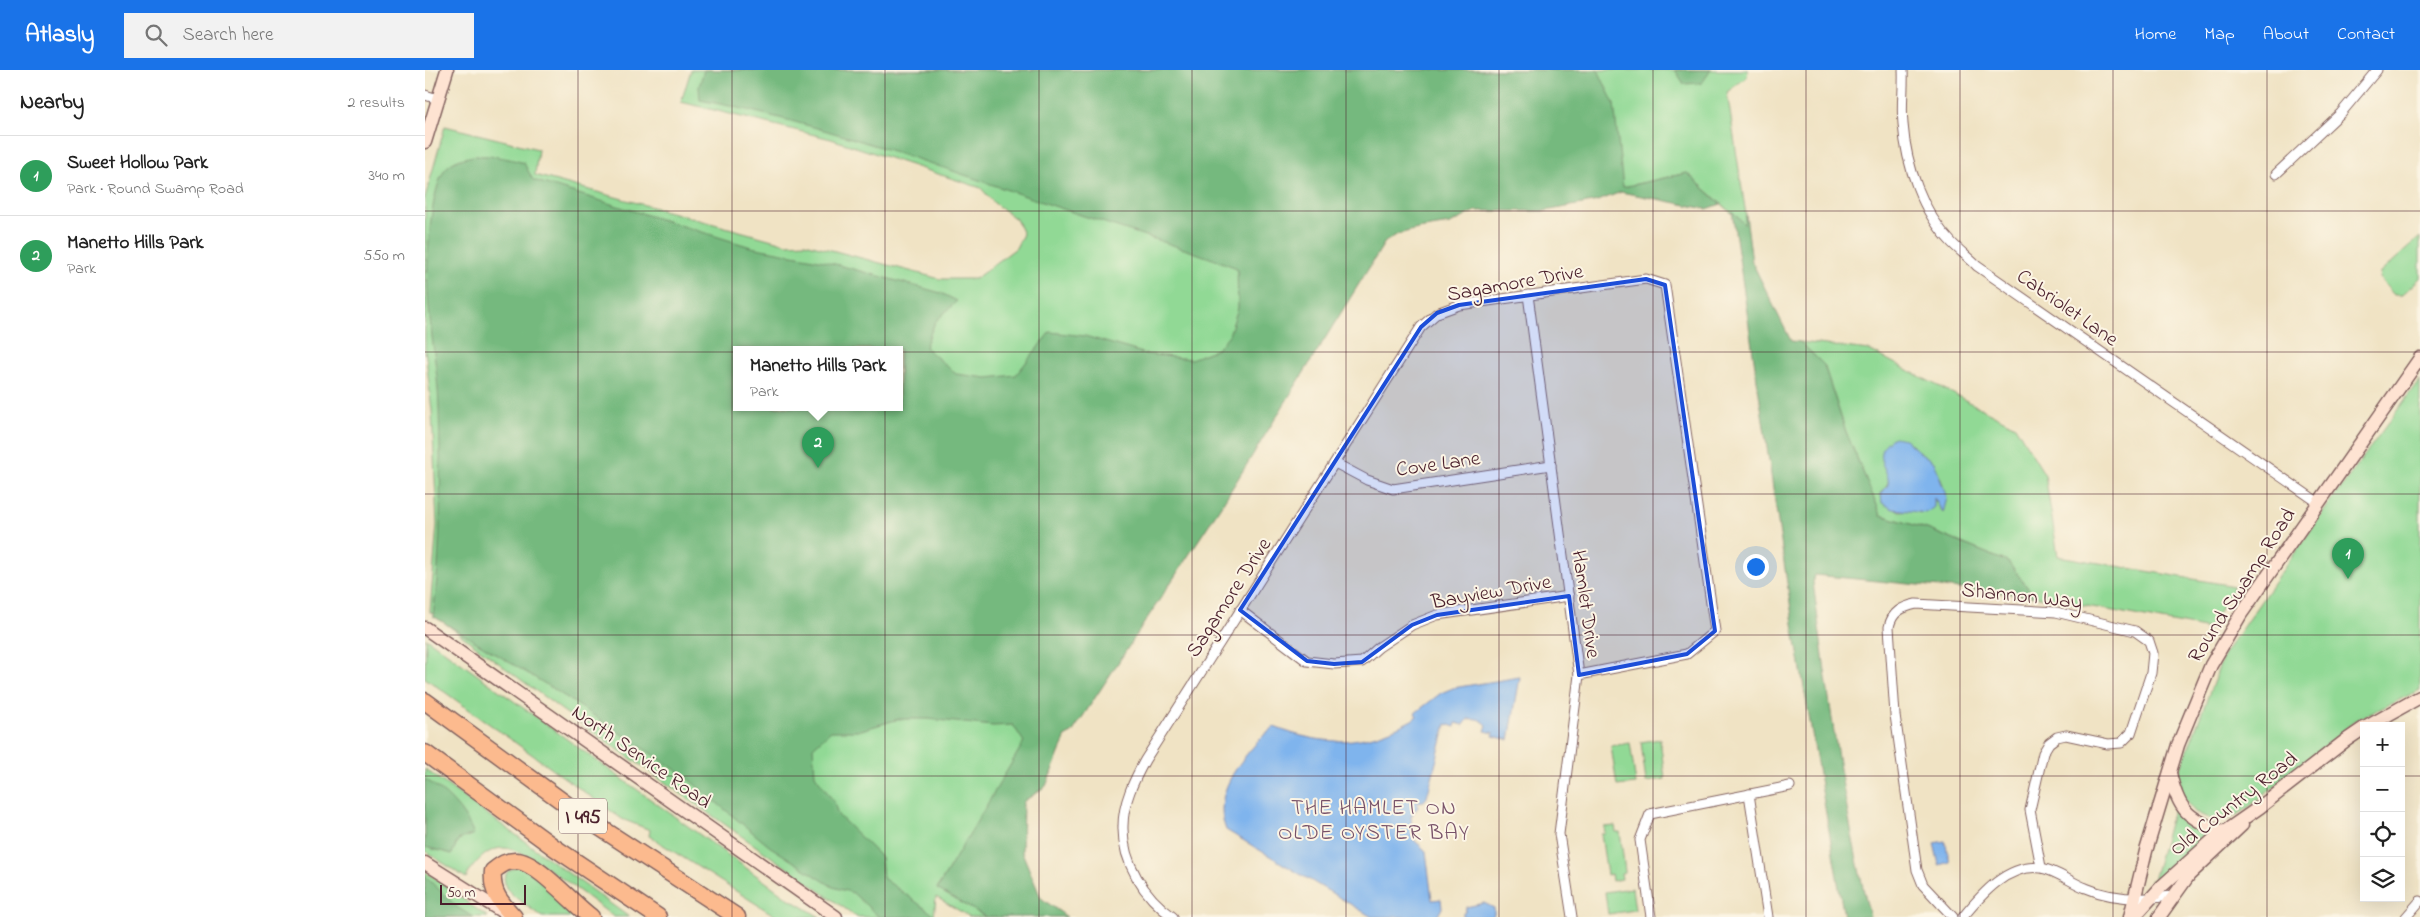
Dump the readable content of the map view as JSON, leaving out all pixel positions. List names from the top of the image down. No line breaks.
{"streets":{"highway":["I 495"],"main road":["Round Swamp Road","North Service Road","Old Country Road"],"street":["Sagamore Drive","Cabriolet Lane","Cove Lane","Bayview Drive","Shannon Way","Hamlet Drive"]},"crossings":[["Sagamore Drive","Cove Lane"],["Sagamore Drive","Bayview Drive"],["Sagamore Drive","Hamlet Drive"],["Cabriolet Lane","Round Swamp Road"],["Cove Lane","Hamlet Drive"],["Round Swamp Road","Old Country Road"],["Bayview Drive","Hamlet Drive"]],"districts":["THE HAMLET ON OLDE OYSTER BAY"],"scale_bar":"50 m","page":{"header":"Atlasly","search":"Search here","nav":["Home","Map","About","Contact"],"heading":["Nearby","2 results"],"list":[{"mark":"1","name":"Sweet Hollow Park","note":"Park · Round Swamp Road","value":"340 m"},{"mark":"2","name":"Manetto Hills Park","note":"Park","value":"550 m"}],"popup":["Manetto Hills Park","Park"],"pins":["2","1"],"map_buttons":["+","−"],"scale":"50 m"}}
